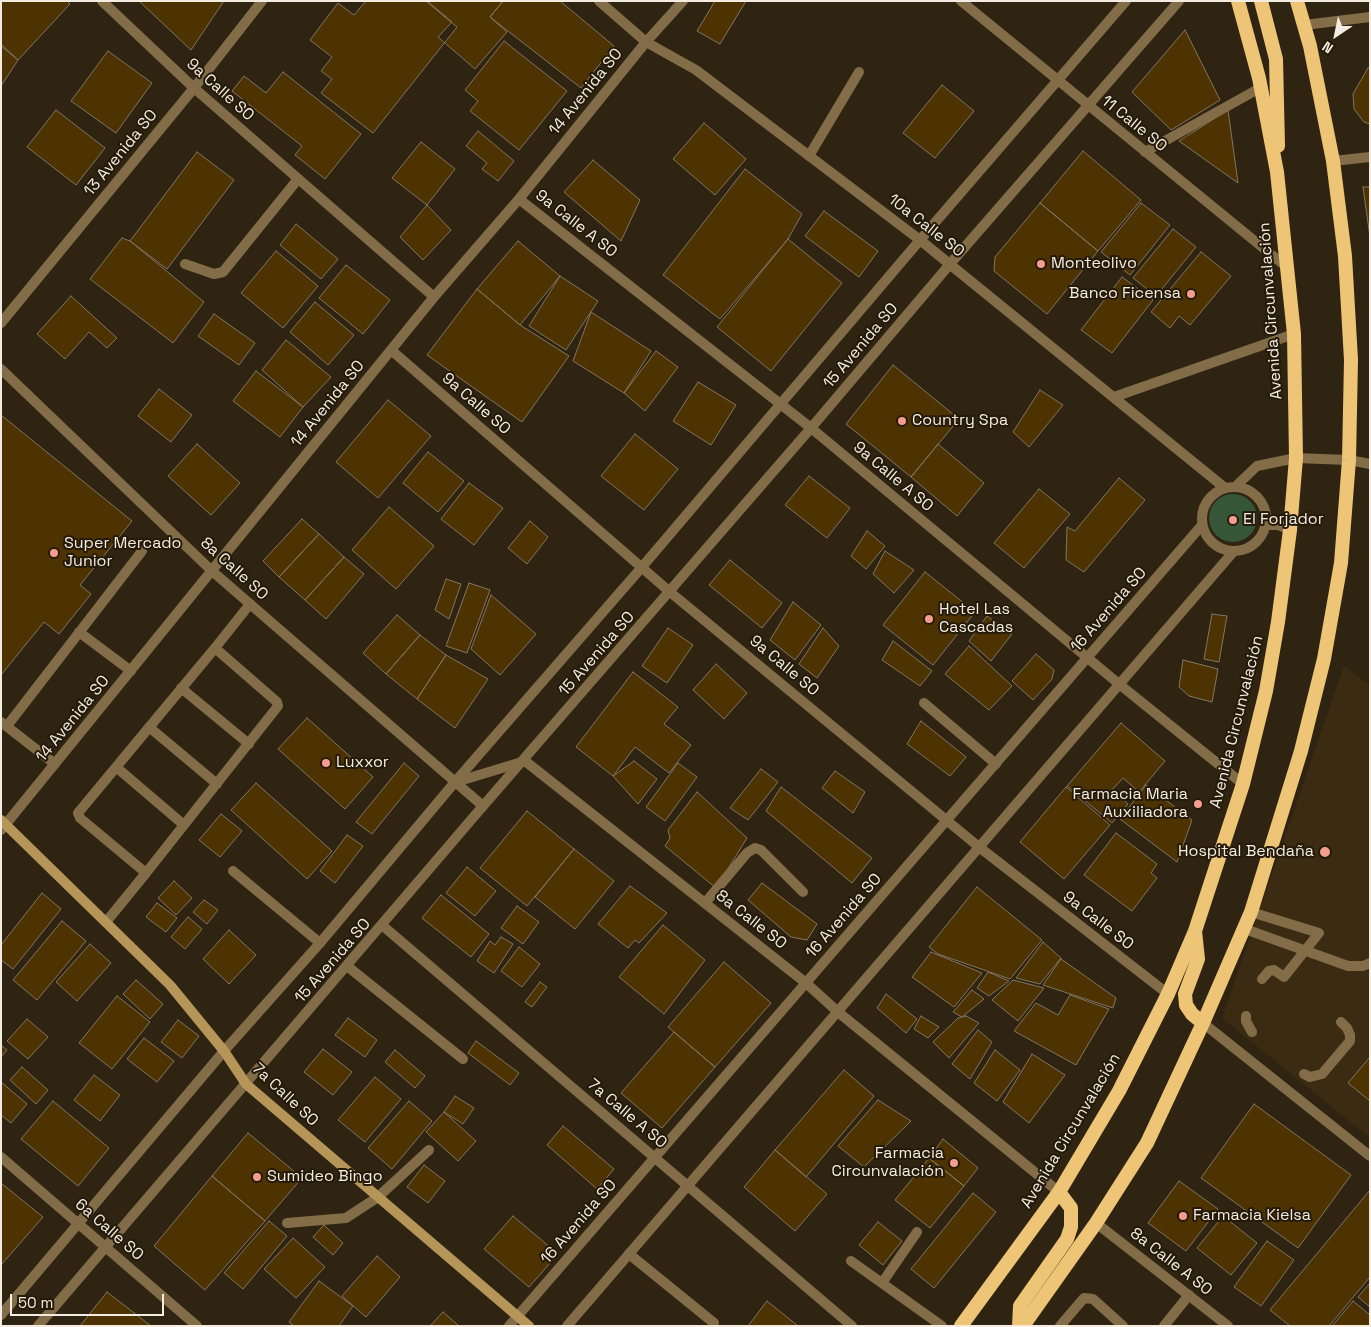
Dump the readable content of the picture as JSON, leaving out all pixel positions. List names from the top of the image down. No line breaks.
{"streets":{"highway":["Avenida Circunvalación"],"main road":["7a Calle SO"],"street":["9a Calle SO","14 Avenida SO","11 Calle SO","13 Avenida SO","9a Calle A SO","10a Calle SO","15 Avenida SO","8a Calle SO","16 Avenida SO","7a Calle A SO","6a Calle SO","8a Calle A SO"]},"crossings":[["9a Calle SO","14 Avenida SO"],["9a Calle SO","13 Avenida SO"],["9a Calle SO","Avenida Circunvalación"],["9a Calle SO","15 Avenida SO"],["9a Calle SO","16 Avenida SO"],["14 Avenida SO","9a Calle A SO"],["14 Avenida SO","10a Calle SO"],["14 Avenida SO","8a Calle SO"],["14 Avenida SO","7a Calle SO"],["11 Calle SO","Avenida Circunvalación"],["11 Calle SO","15 Avenida SO"],["9a Calle A SO","Avenida Circunvalación"],["9a Calle A SO","15 Avenida SO"],["9a Calle A SO","16 Avenida SO"],["10a Calle SO","15 Avenida SO"],["10a Calle SO","16 Avenida SO"],["Avenida Circunvalación","8a Calle SO"],["15 Avenida SO","8a Calle SO"],["15 Avenida SO","7a Calle SO"],["15 Avenida SO","7a Calle A SO"],["15 Avenida SO","6a Calle SO"],["8a Calle SO","16 Avenida SO"],["16 Avenida SO","7a Calle SO"],["16 Avenida SO","7a Calle A SO"]],"places":["Monteolivo","Banco Ficensa","Country Spa","El Forjador","Super Mercado Junior","Hotel Las Cascadas","Luxxor","Farmacia Maria Auxiliadora","Hospital Bendaña","Farmacia Circunvalación","Sumideo Bingo","Farmacia Kielsa"],"scale_bar":"50 m","north":"bottom left"}
